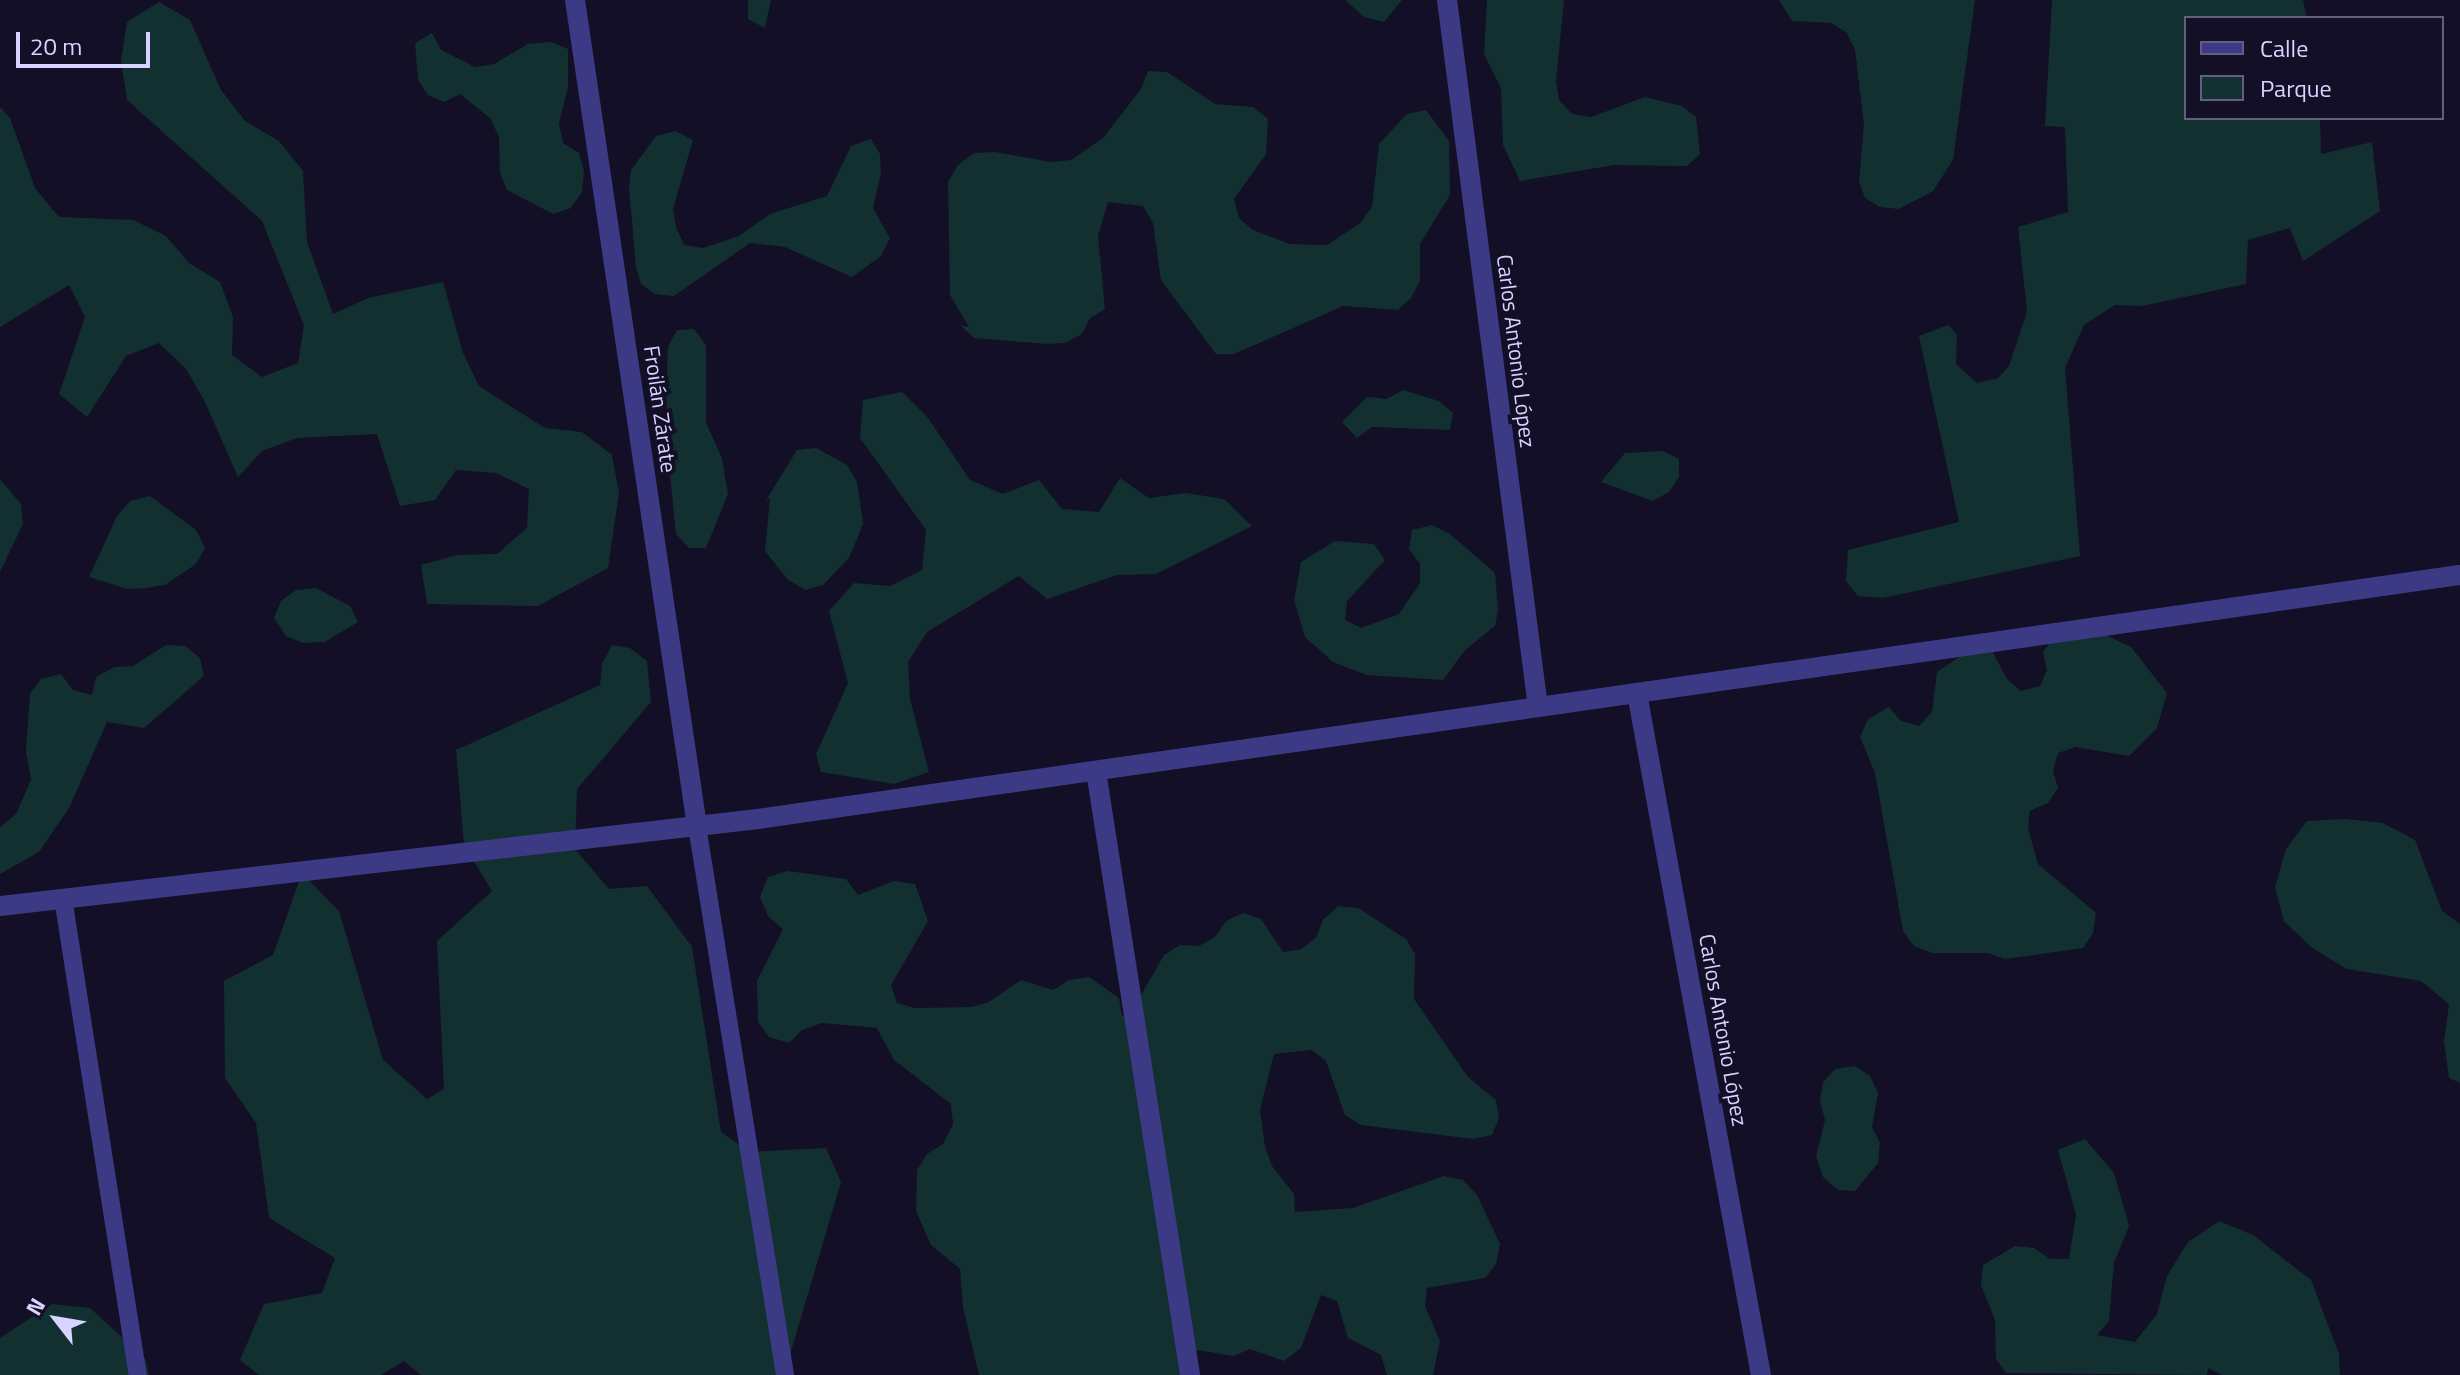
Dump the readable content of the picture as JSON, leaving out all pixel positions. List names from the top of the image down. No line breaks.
{"streets":{"street":["Carlos Antonio López","Froilán Zárate"]},"legend":["Calle","Parque"],"scale_bar":"20 m","north":"top left"}
